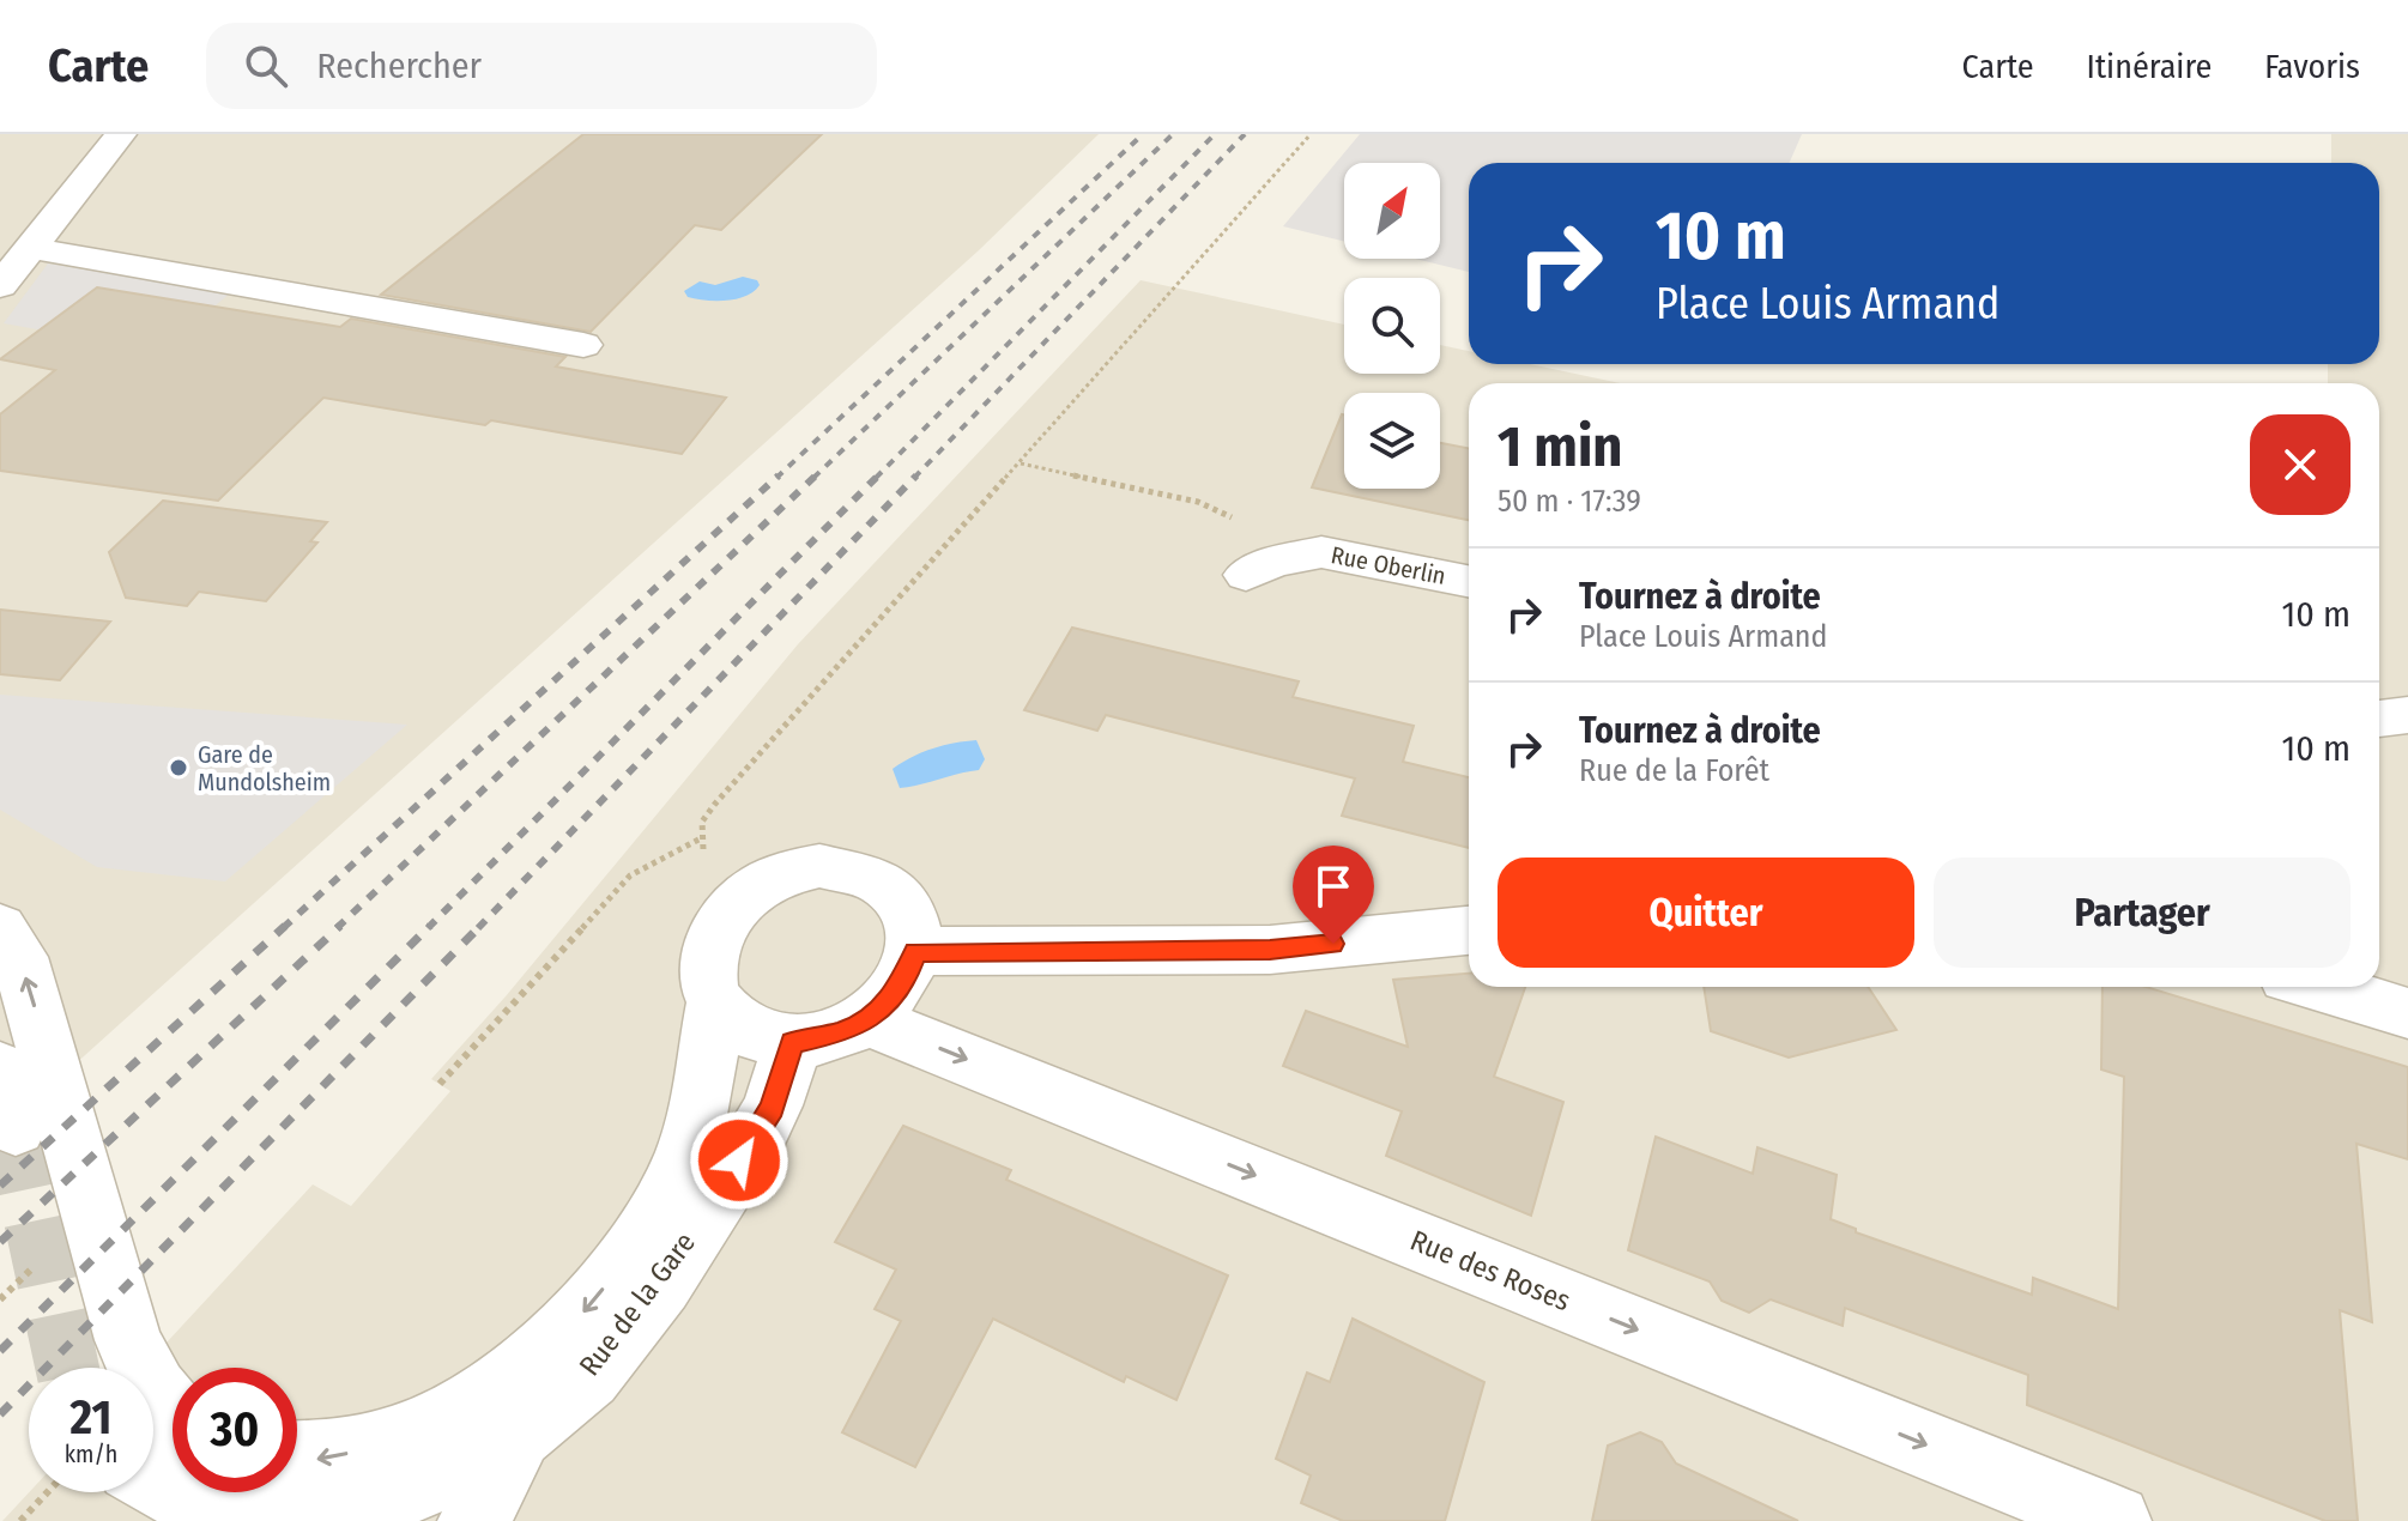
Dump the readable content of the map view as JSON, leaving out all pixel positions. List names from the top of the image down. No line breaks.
{"streets":{"street":["Rue Oberlin","Rue des Roses","Rue de la Gare"]},"crossings":[["Rue des Roses","Rue de la Gare"]],"places":["Gare de Mundolsheim"],"north":"top right","page":{"header":"Carte","search":"Rechercher","nav":["Carte","Itinéraire","Favoris"],"turn":["10 m","Place Louis Armand"],"heading":["1 min","50 m · 17:39"],"list":[{"name":"Tournez à droite","note":"Place Louis Armand","value":"10 m"},{"name":"Tournez à droite","note":"Rue de la Forêt","value":"10 m"}],"buttons":["Quitter","Partager"],"speed":"21 km/h","limit":"30"}}
